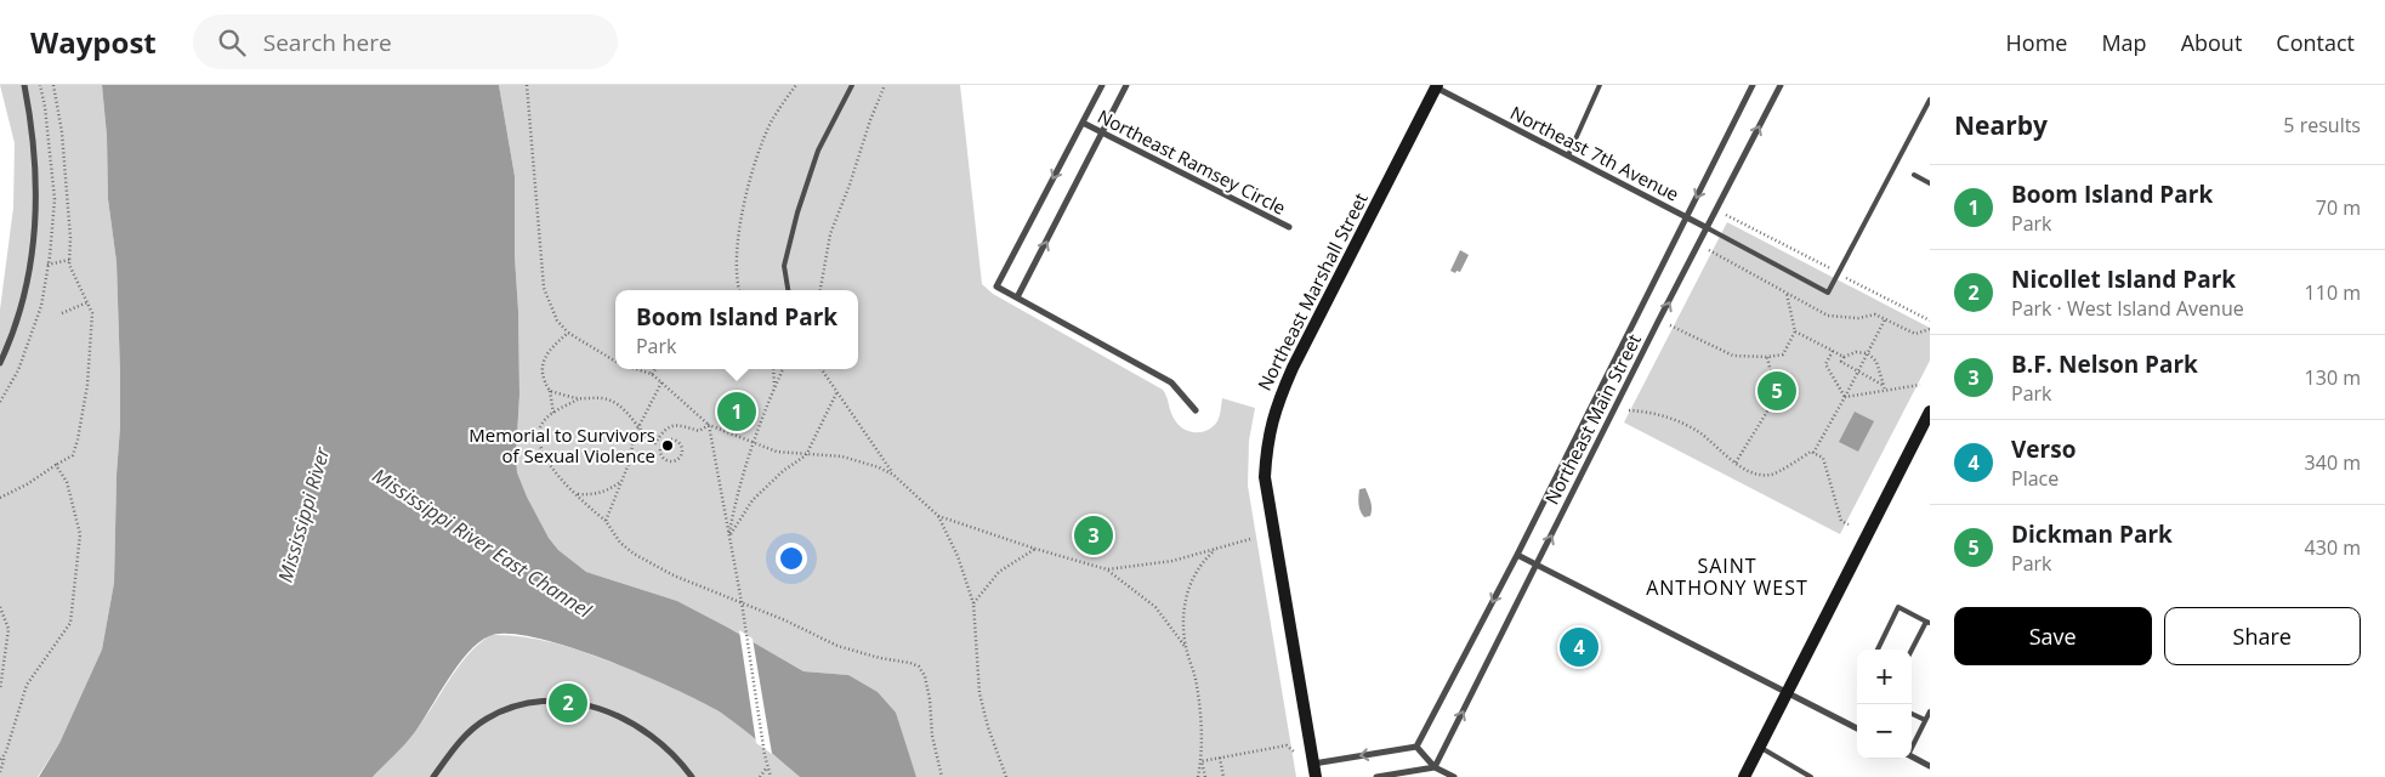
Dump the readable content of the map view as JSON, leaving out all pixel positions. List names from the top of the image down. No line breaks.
{"streets":{"street":["Northeast 7th Avenue","Northeast Ramsey Circle","Northeast Marshall Street","Northeast Main Street"]},"crossings":[["Northeast 7th Avenue","Northeast Marshall Street"],["Northeast 7th Avenue","Northeast Main Street"]],"districts":["SAINT ANTHONY WEST"],"water":["Mississippi River","Mississippi River East Channel"],"places":["Memorial to Survivors of Sexual Violence"],"page":{"header":"Waypost","search":"Search here","nav":["Home","Map","About","Contact"],"heading":["Nearby","5 results"],"list":[{"mark":"1","name":"Boom Island Park","note":"Park","value":"70 m"},{"mark":"2","name":"Nicollet Island Park","note":"Park · West Island Avenue","value":"110 m"},{"mark":"3","name":"B.F. Nelson Park","note":"Park","value":"130 m"},{"mark":"4","name":"Verso","note":"Place","value":"340 m"},{"mark":"5","name":"Dickman Park","note":"Park","value":"430 m"}],"popup":["Boom Island Park","Park"],"pins":["5","1","3","4","2"],"buttons":["Save","Share"],"map_buttons":["+","−"]}}
